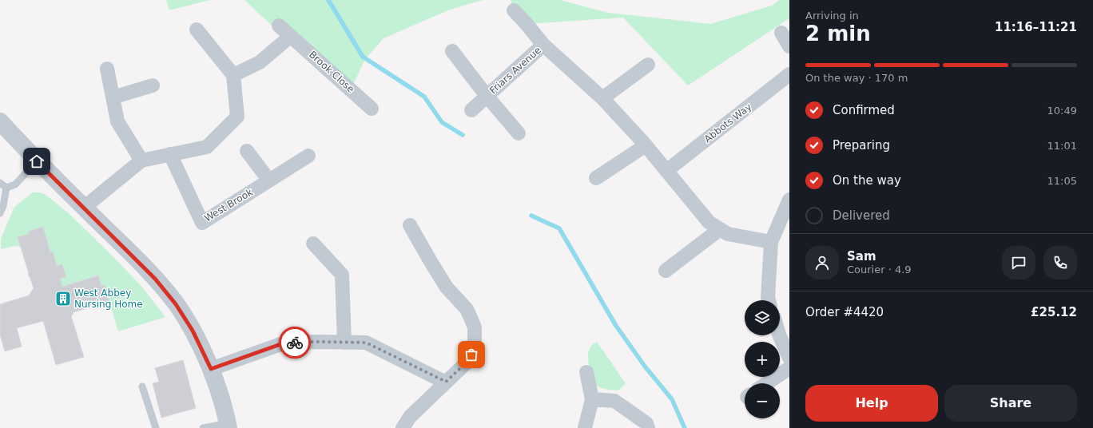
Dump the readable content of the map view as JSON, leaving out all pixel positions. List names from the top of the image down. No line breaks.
{"streets":{"street":["Friars Avenue","Brook Close","Abbots Way","West Brook"]},"places":{"building":["West Abbey Nursing Home"]},"page":{"heading":["2 min","Arriving in","11:16–11:21"],"panel":["Sam","Courier · 4.9","Order #4420","£25.12"],"bar":"On the way · 170 m","list":[["Confirmed","10:49"],["Preparing","11:01"],["On the way","11:05"],"Delivered"],"map_buttons":["+","−"],"buttons":["Help","Share"]}}
